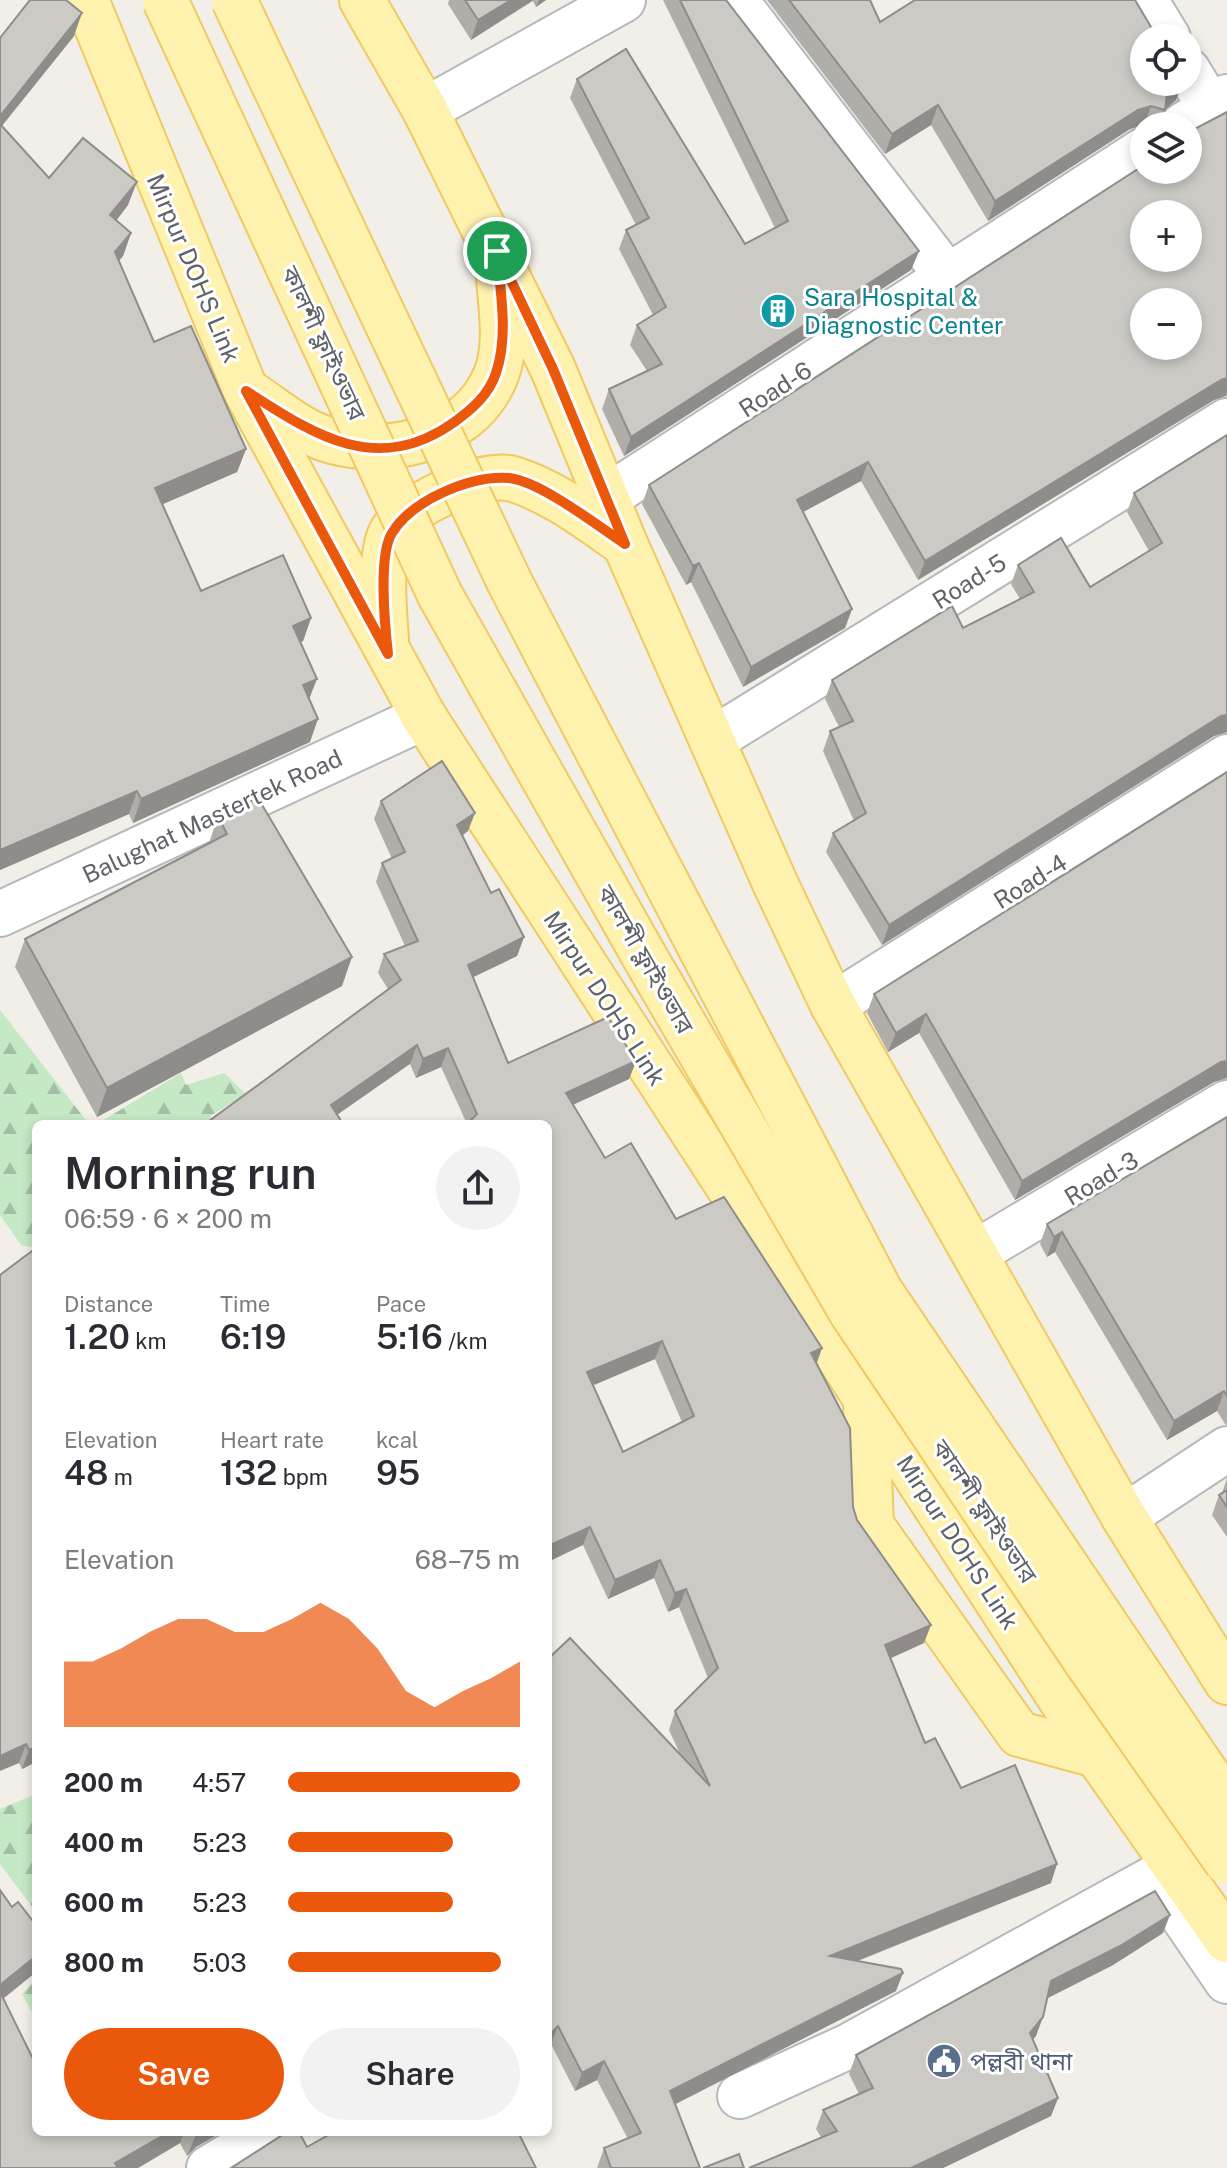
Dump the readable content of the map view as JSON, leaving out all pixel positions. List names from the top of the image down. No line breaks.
{"streets":{"main road":["Mirpur DOHS Link","কালশী ফ্লাইওভার"],"street":["Road-6","Road-5","Balughat Mastertek Road","Road-4","Road-3"]},"crossings":[["Mirpur DOHS Link","Balughat Mastertek Road"]],"places":{"building":["Sara Hospital & Diagnostic Center"],"public building":["পল্লবী থানা"]},"page":{"map_buttons":["+","−"],"heading":["Morning run","06:59 · 6 × 200 m"],"stats":[["Distance","1.20 km"],["Time","6:19"],["Pace","5:16 /km"],["Elevation","48 m"],["Heart rate","132 bpm"],["kcal","95"]],"chart":["Elevation","68–75 m"],"list":[{"name":"200 m","note":"4:57"},{"name":"400 m","note":"5:23"},{"name":"600 m","note":"5:23"},{"name":"800 m","note":"5:03"}],"buttons":["Save","Share"]}}
